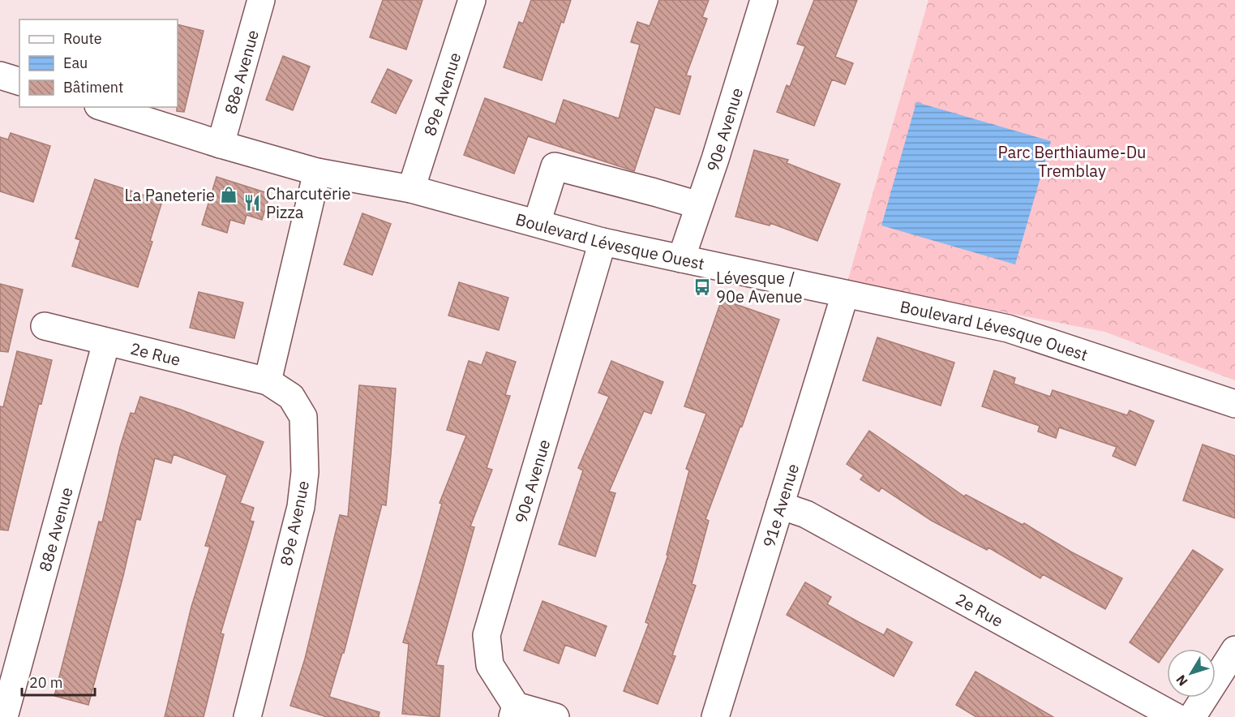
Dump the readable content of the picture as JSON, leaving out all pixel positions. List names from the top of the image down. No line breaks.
{"streets":{"street":["88e Avenue","89e Avenue","90e Avenue","Boulevard Lévesque Ouest","2e Rue","91e Avenue"]},"crossings":[["88e Avenue","Boulevard Lévesque Ouest"],["88e Avenue","2e Rue"],["89e Avenue","Boulevard Lévesque Ouest"],["89e Avenue","2e Rue"],["90e Avenue","Boulevard Lévesque Ouest"],["Boulevard Lévesque Ouest","91e Avenue"],["2e Rue","91e Avenue"]],"parks":["Parc Berthiaume-Du Tremblay"],"places":{"shop":["La Paneterie"],"restaurant":["Charcuterie Pizza"],"bus stop":["Lévesque / 90e Avenue"]},"legend":["Route","Eau","Bâtiment"],"scale_bar":"20 m","north":"bottom left"}
